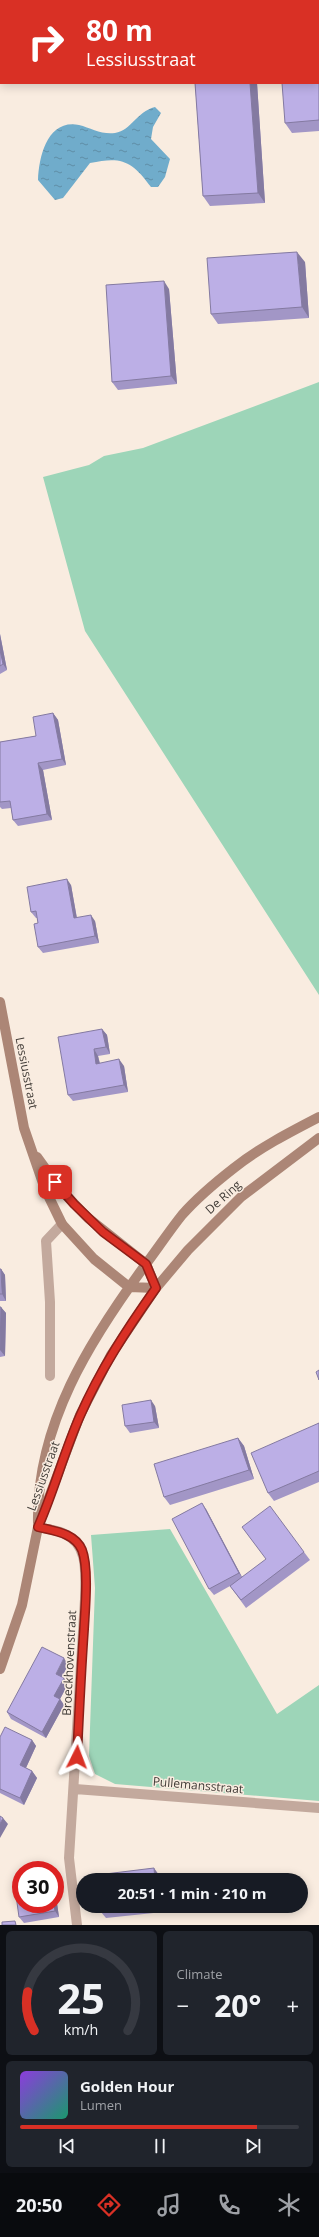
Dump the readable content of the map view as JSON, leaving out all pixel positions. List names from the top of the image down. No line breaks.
{"streets":{"main road":["Lessiusstraat","De Ring"],"street":["Broeckhovenstraat","Pullemansstraat"]},"crossings":[["Lessiusstraat","De Ring"],["Lessiusstraat","Broeckhovenstraat"],["Broeckhovenstraat","Pullemansstraat"]],"page":{"turn":["80 m","Lessiusstraat"],"limit":"30","trip":"20:51 · 1 min · 210 m","tile":"Climate","heat":["−","20°","+"],"song":["Golden Hour","Lumen"],"tabs":"20:50","gauge":["25","km/h"]}}
